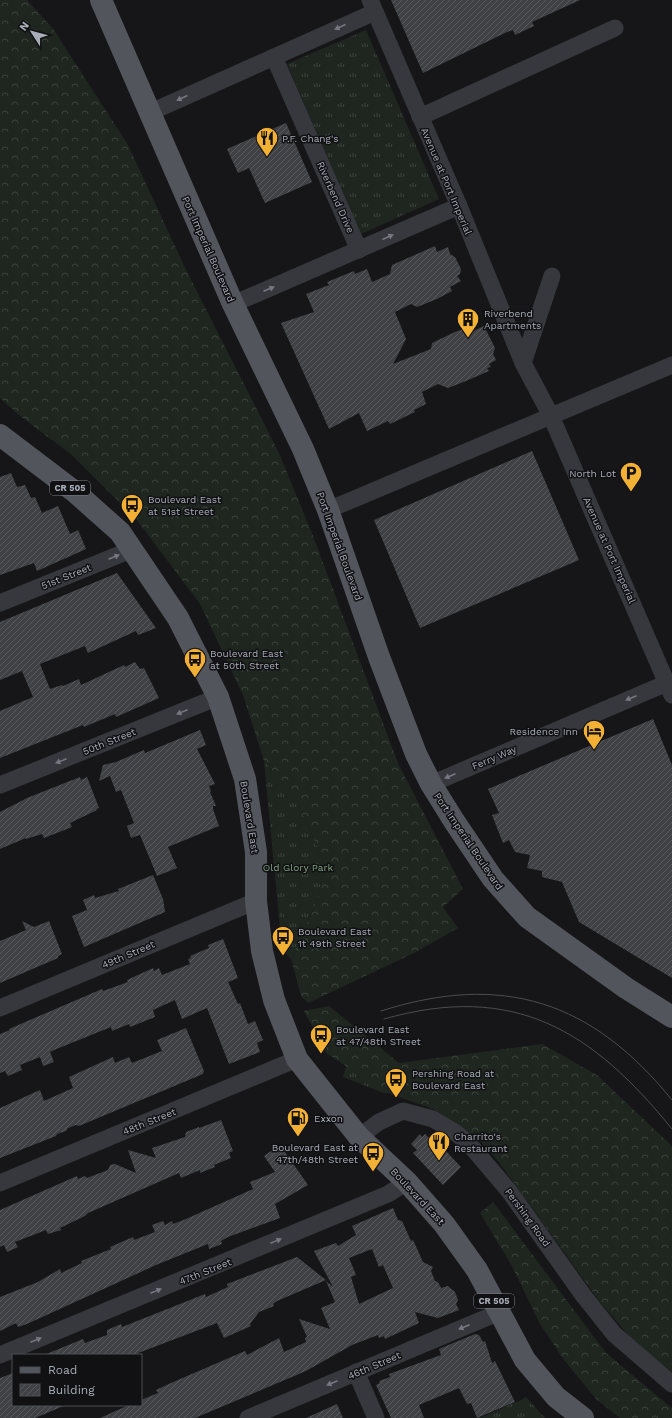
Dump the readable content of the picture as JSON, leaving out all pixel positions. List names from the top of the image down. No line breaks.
{"streets":{"main road":["Port Imperial Boulevard","CR 505","Boulevard East"],"street":["Avenue at Port Imperial","Riverbend Drive","51st Street","50th Street","Ferry Way","49th Street","48th Street","Pershing Road","47th Street","46th Street"]},"crossings":[["Avenue at Port Imperial","Ferry Way"],["Port Imperial Boulevard","Ferry Way"],["51st Street","Boulevard East"],["50th Street","Boulevard East"],["Boulevard East","49th Street"],["Boulevard East","48th Street"],["Boulevard East","Pershing Road"],["Boulevard East","47th Street"],["Boulevard East","46th Street"]],"one_way":["51st Street","50th Street","Ferry Way","47th Street","46th Street"],"parks":["Old Glory Park"],"places":{"restaurant":["P.F. Chang's","Charrito's Restaurant"],"building":["Riverbend Apartments"],"parking":["North Lot"],"bus stop":["Boulevard East at 51st Street","Boulevard East at 50th Street","Boulevard East 1t 49th Street","Boulevard East at 47/48th STreet","Pershing Road at Boulevard East","Boulevard East at 47th/48th Street"],"hotel":["Residence Inn"],"fuel station":["Exxon"]},"legend":["Road","Building"],"north":"top left"}
